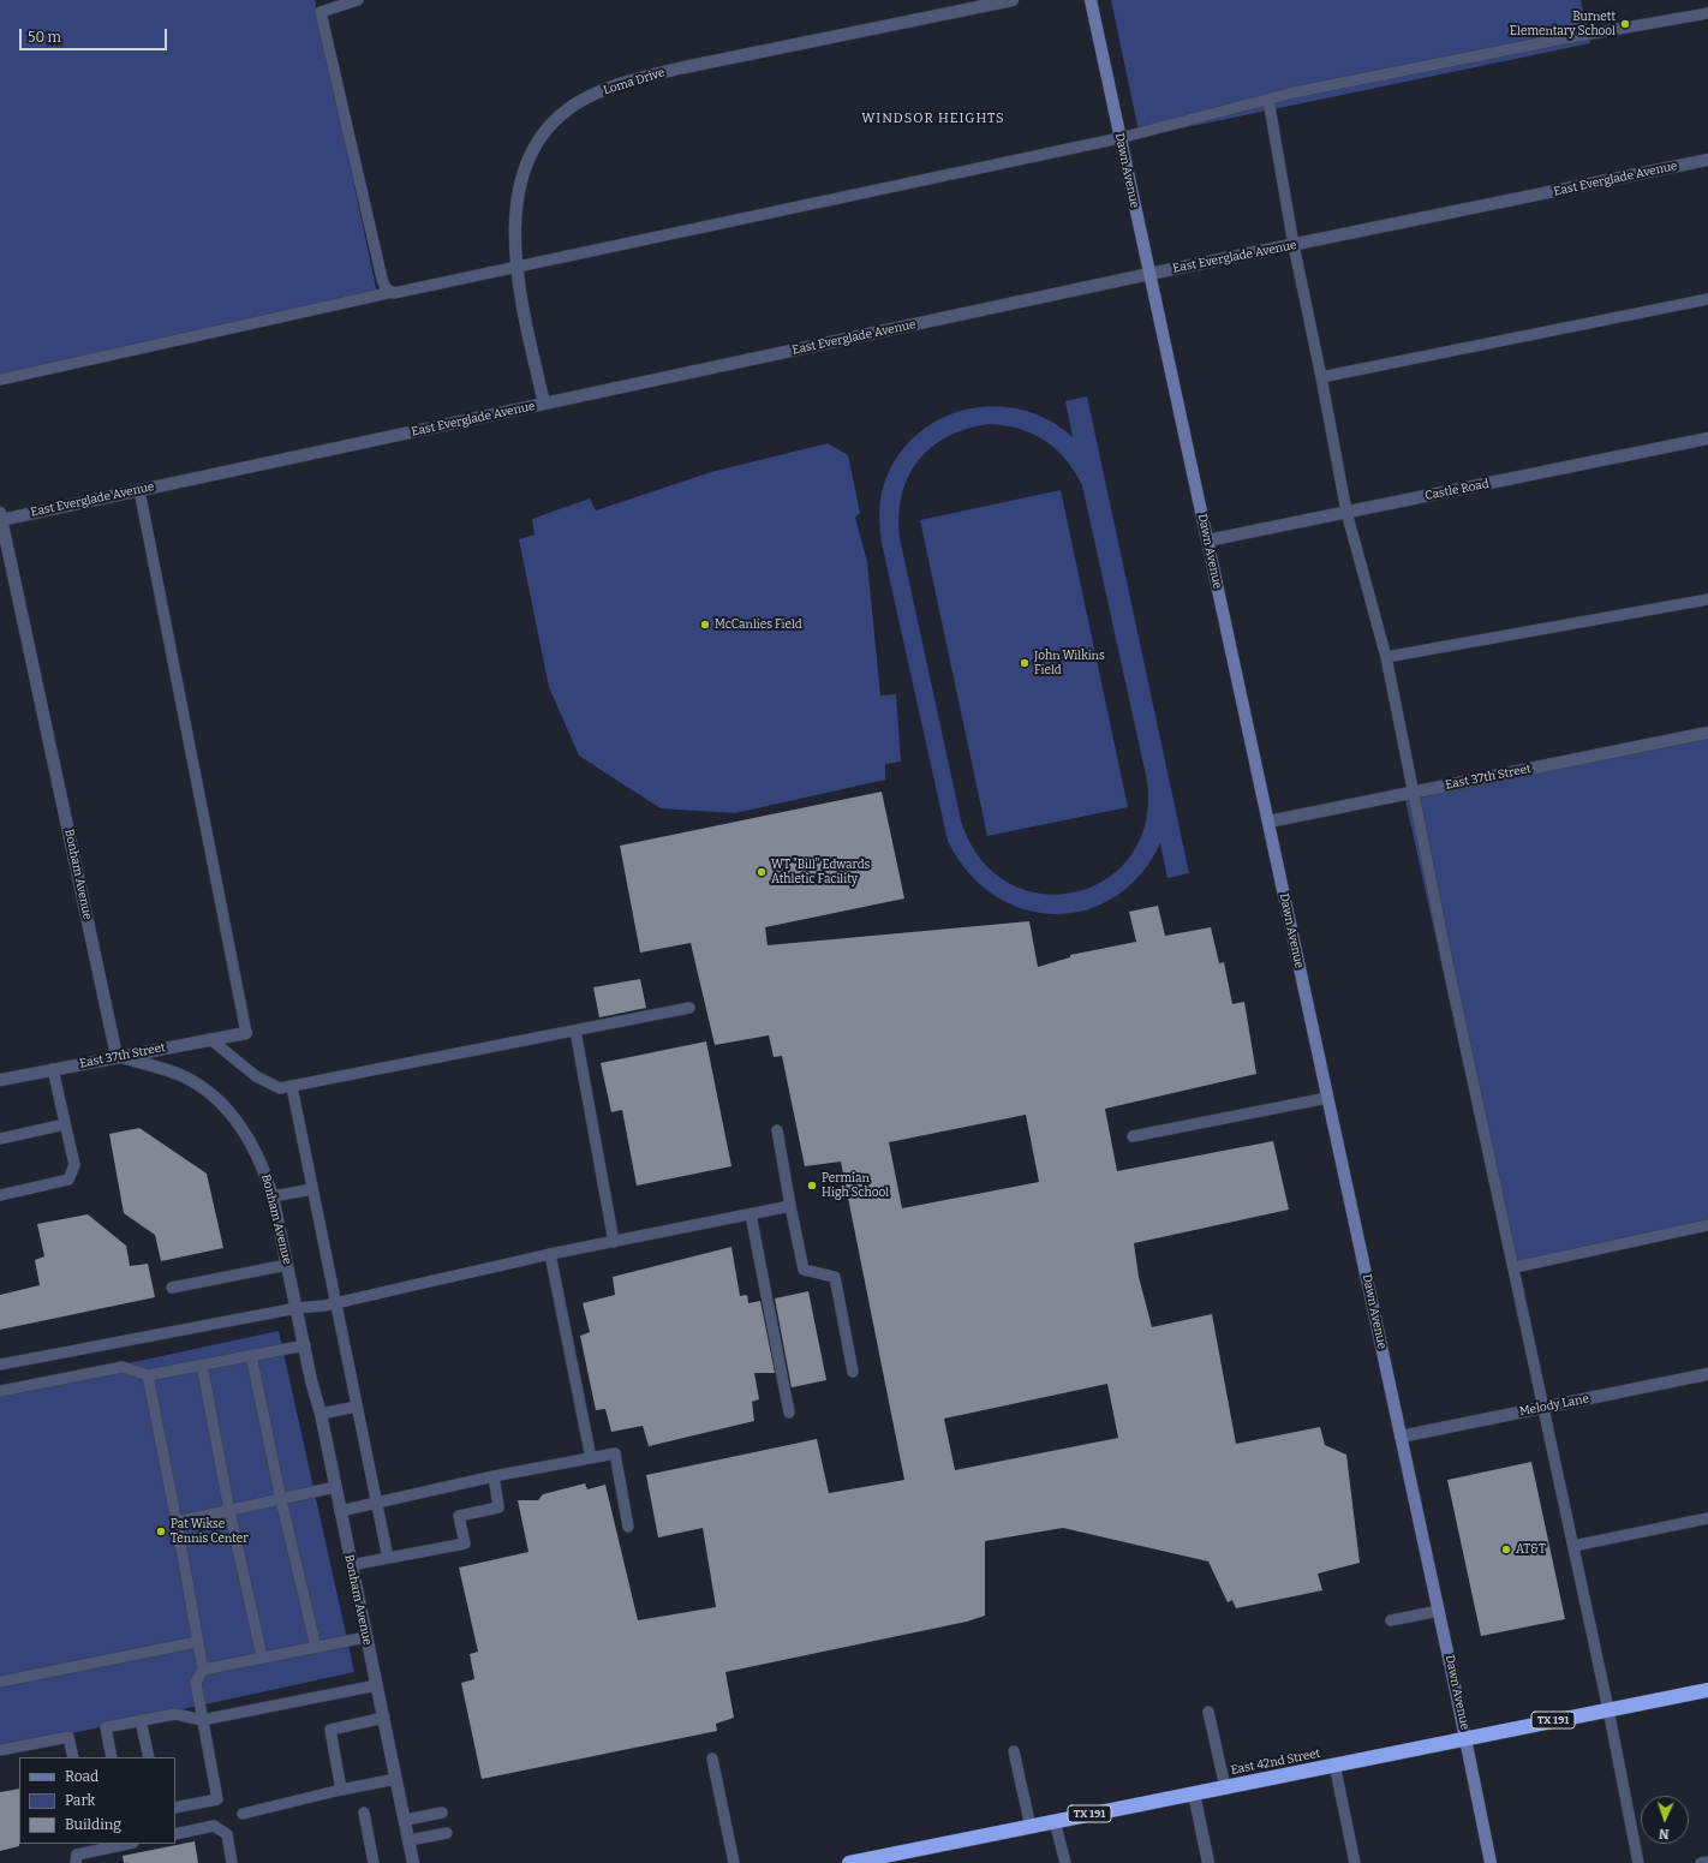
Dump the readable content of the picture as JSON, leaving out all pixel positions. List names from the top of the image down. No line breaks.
{"streets":{"highway":["TX 191","East 42nd Street"],"street":["Loma Drive","Dawn Avenue","East Everglade Avenue","Castle Road","East 37th Street","Bonham Avenue","Melody Lane"]},"crossings":[["Loma Drive","East Everglade Avenue"],["Dawn Avenue","East Everglade Avenue"],["Dawn Avenue","Castle Road"],["Dawn Avenue","East 37th Street"],["Dawn Avenue","Melody Lane"],["Dawn Avenue","East 42nd Street"],["East Everglade Avenue","Bonham Avenue"],["East 37th Street","Bonham Avenue"]],"districts":["WINDSOR HEIGHTS"],"places":["Burnett Elementary School","McCanlies Field","John Wilkins Field","WT \"Bill\" Edwards Athletic Facility","Permian High School","Pat Wikse Tennis Center","AT&T"],"legend":["Road","Park","Building"],"scale_bar":"50 m","north":"bottom"}
